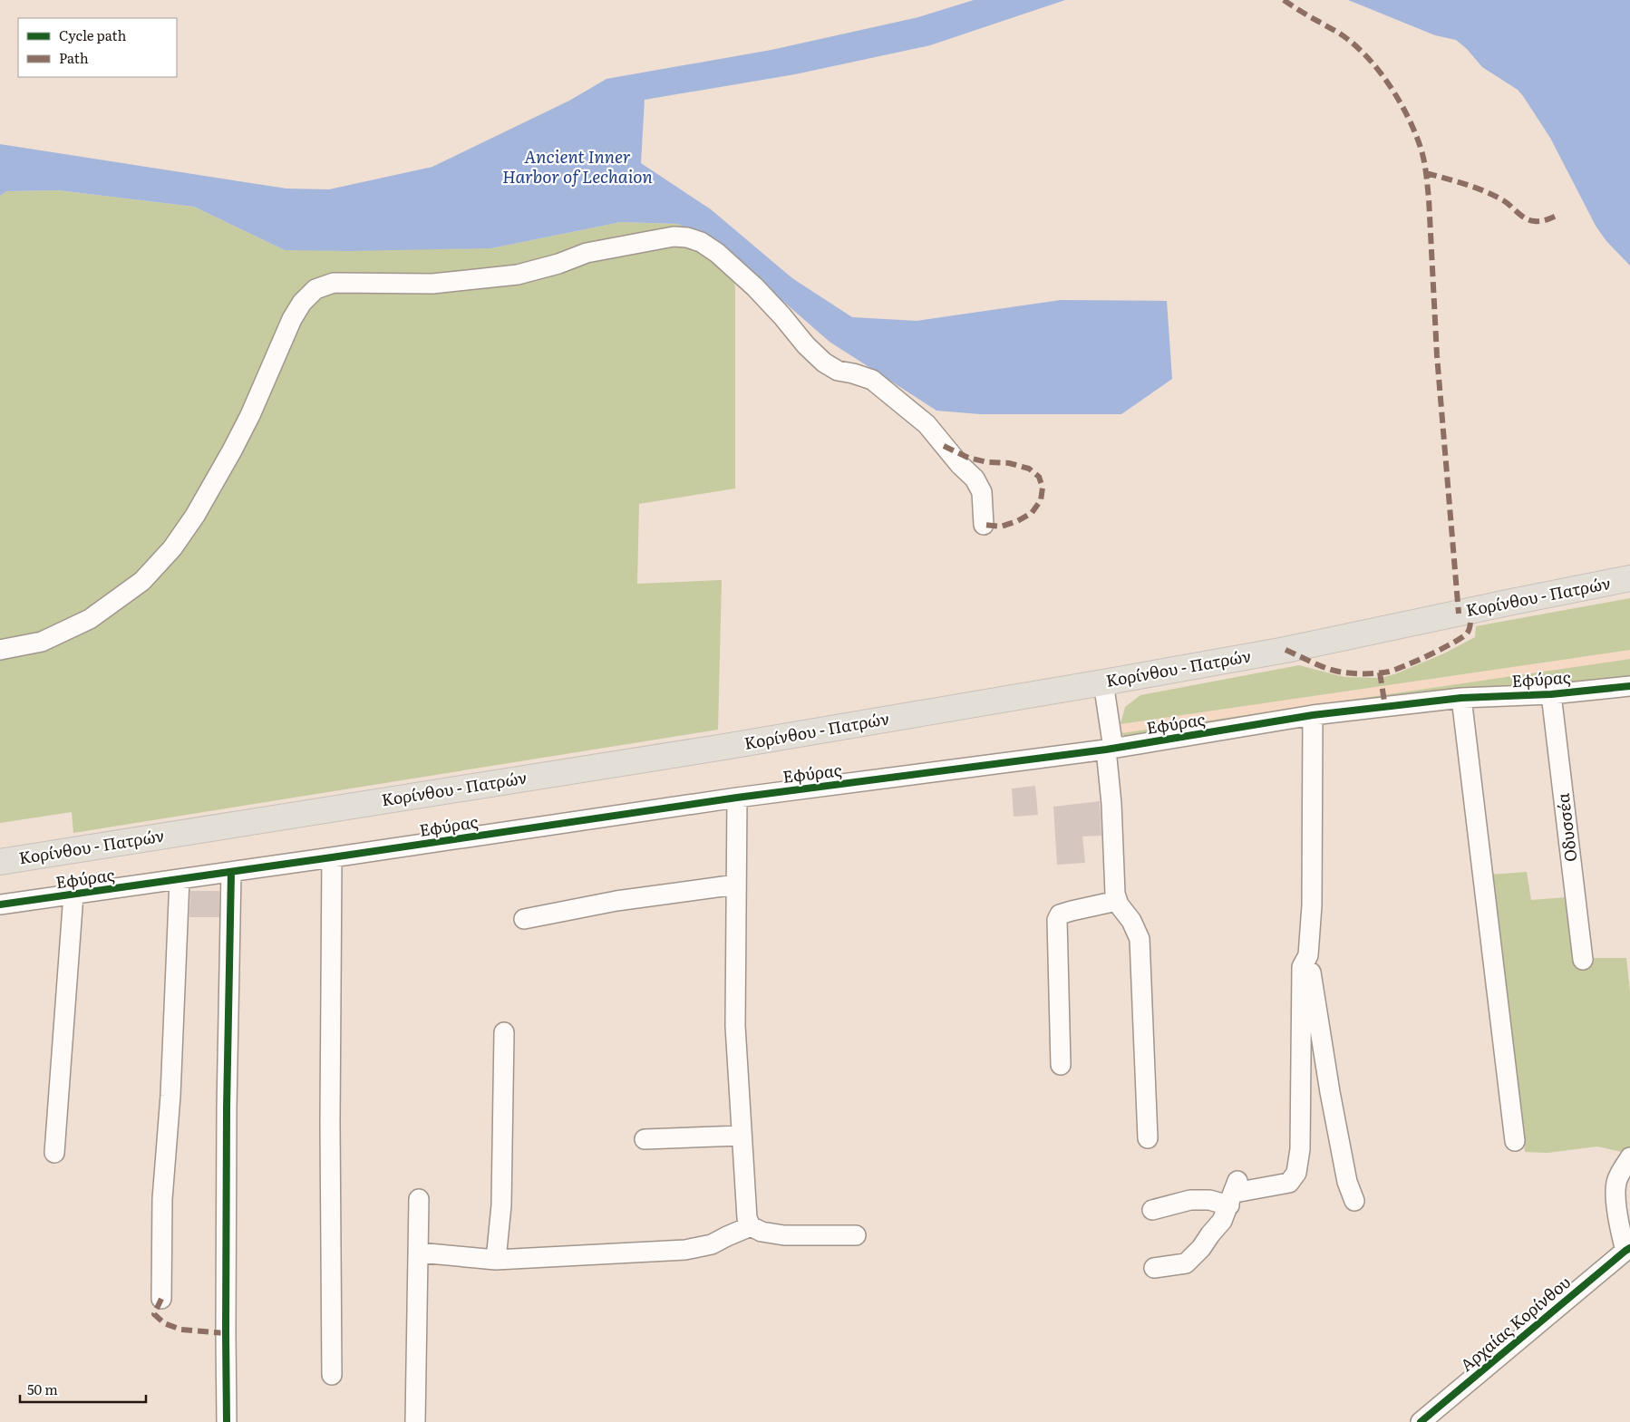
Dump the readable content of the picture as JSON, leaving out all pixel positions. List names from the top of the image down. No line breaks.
{"streets":{"main road":["Κορίνθου - Πατρών"],"street":["Εφύρας","Οδυσσέα","Αρχαίας Κορίνθου"]},"crossings":[["Εφύρας","Οδυσσέα"]],"water":["Ancient Inner Harbor of Lechaion"],"legend":["Cycle path","Path"],"scale_bar":"50 m"}
